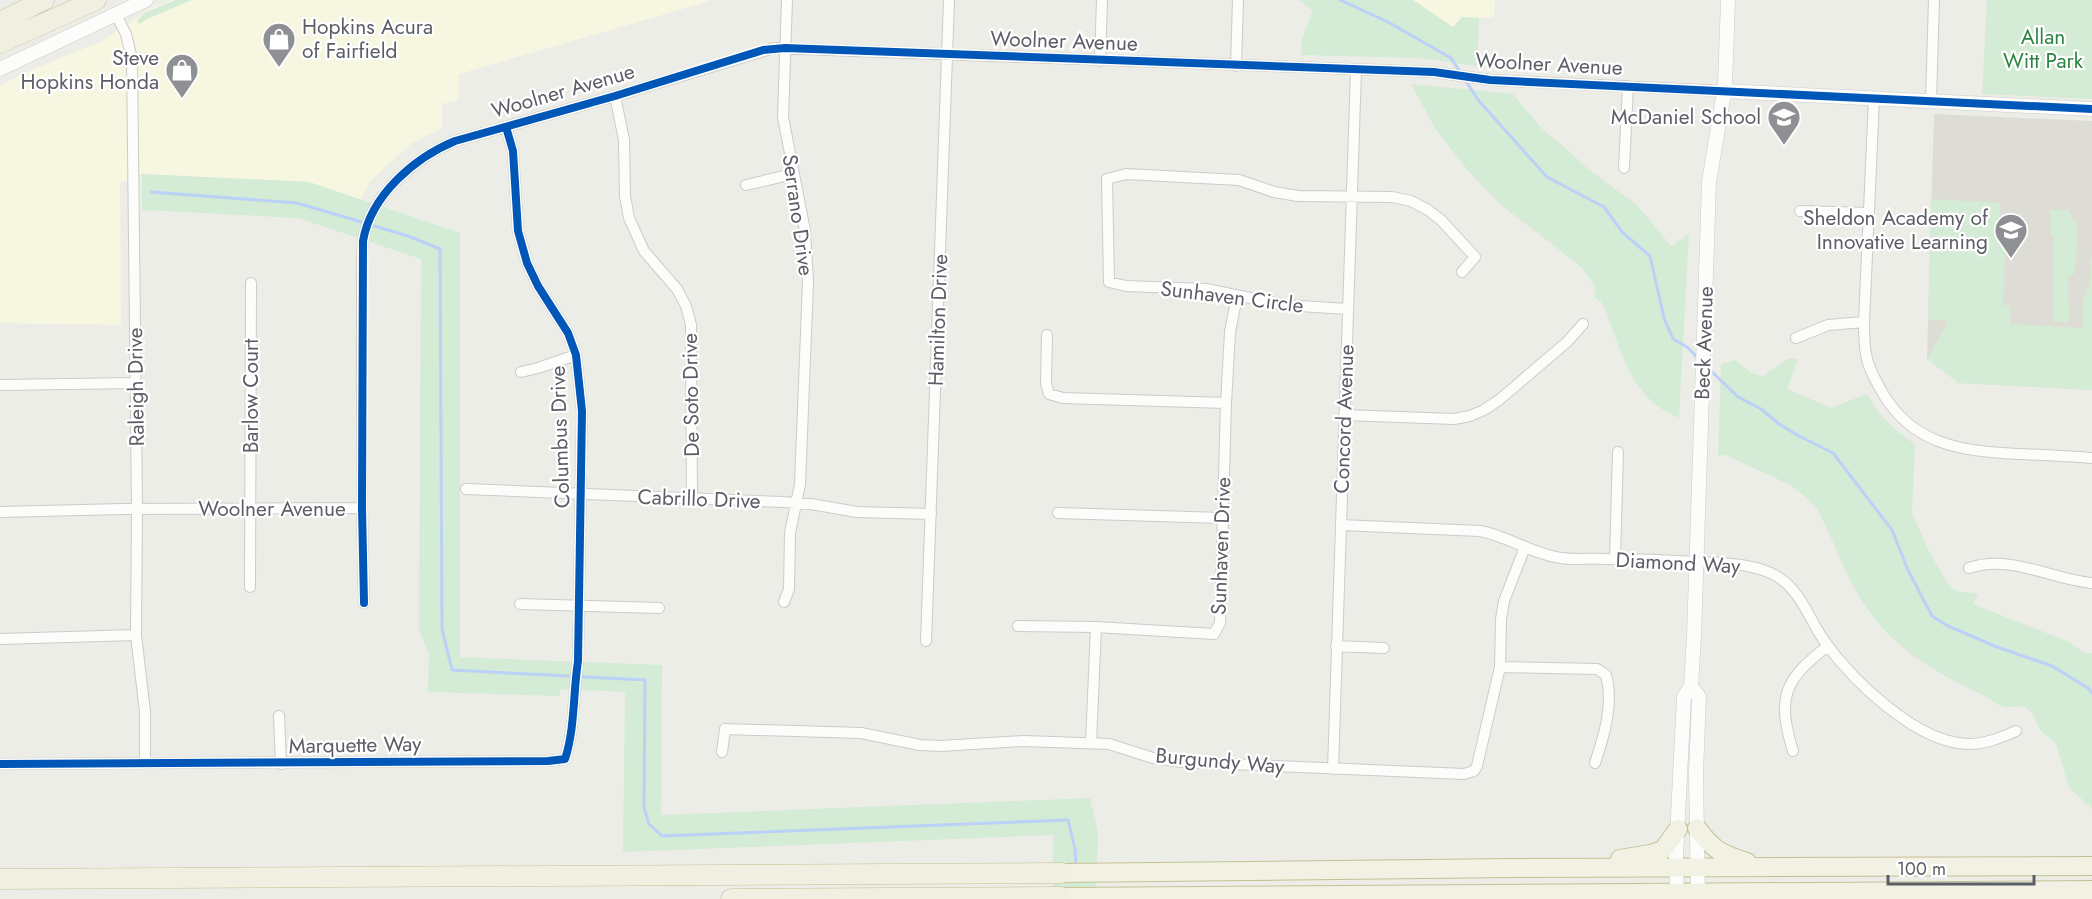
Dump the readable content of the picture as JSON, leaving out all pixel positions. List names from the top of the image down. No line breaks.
{"streets":{"street":["Woolner Avenue","Serrano Drive","Sunhaven Circle","Hamilton Drive","Beck Avenue","Raleigh Drive","De Soto Drive","Barlow Court","Concord Avenue","Columbus Drive","Cabrillo Drive","Sunhaven Drive","Diamond Way","Marquette Way","Burgundy Way"]},"crossings":[["Woolner Avenue","Serrano Drive"],["Woolner Avenue","Hamilton Drive"],["Woolner Avenue","Beck Avenue"],["Woolner Avenue","Raleigh Drive"],["Woolner Avenue","De Soto Drive"],["Woolner Avenue","Barlow Court"],["Woolner Avenue","Concord Avenue"],["Woolner Avenue","Columbus Drive"],["Serrano Drive","Cabrillo Drive"],["Sunhaven Circle","Concord Avenue"],["Sunhaven Circle","Sunhaven Drive"],["Hamilton Drive","Cabrillo Drive"],["Beck Avenue","Diamond Way"],["Raleigh Drive","Marquette Way"],["De Soto Drive","Cabrillo Drive"],["Concord Avenue","Diamond Way"],["Concord Avenue","Burgundy Way"],["Columbus Drive","Cabrillo Drive"],["Columbus Drive","Marquette Way"],["Diamond Way","Burgundy Way"]],"parks":["Allan Witt Park"],"places":{"shop":["Hopkins Acura of Fairfield","Steve Hopkins Honda"],"school or university":["McDaniel School","Sheldon Academy of Innovative Learning"]},"scale_bar":"100 m"}
